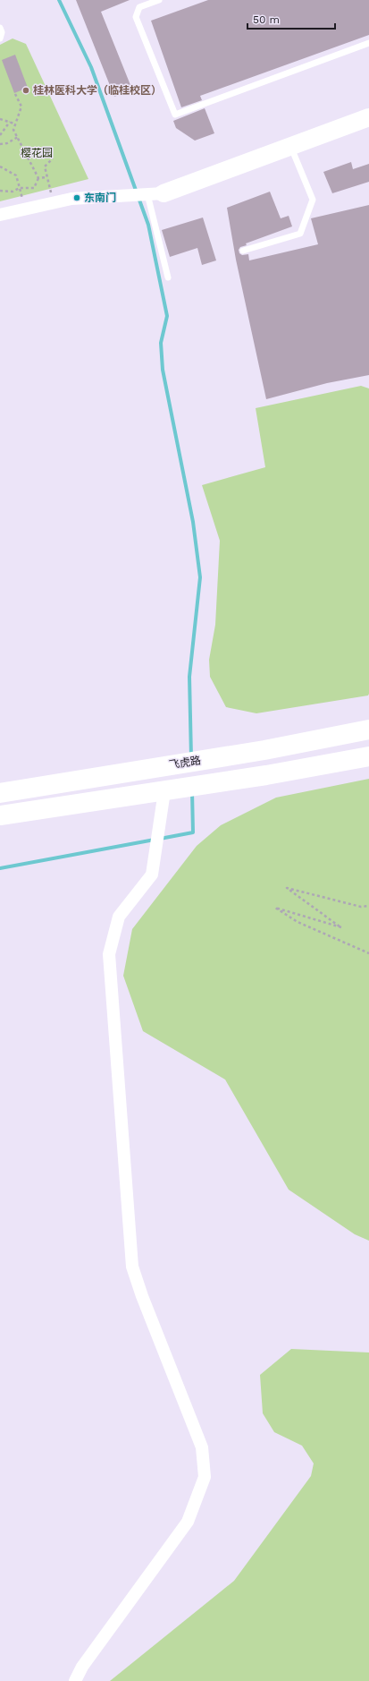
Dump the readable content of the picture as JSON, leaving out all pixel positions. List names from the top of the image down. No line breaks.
{"streets":{"main road":["飞虎路"]},"parks":["樱花园"],"places":["桂林医科大学（临桂校区）","东南门"],"scale_bar":"50 m"}
